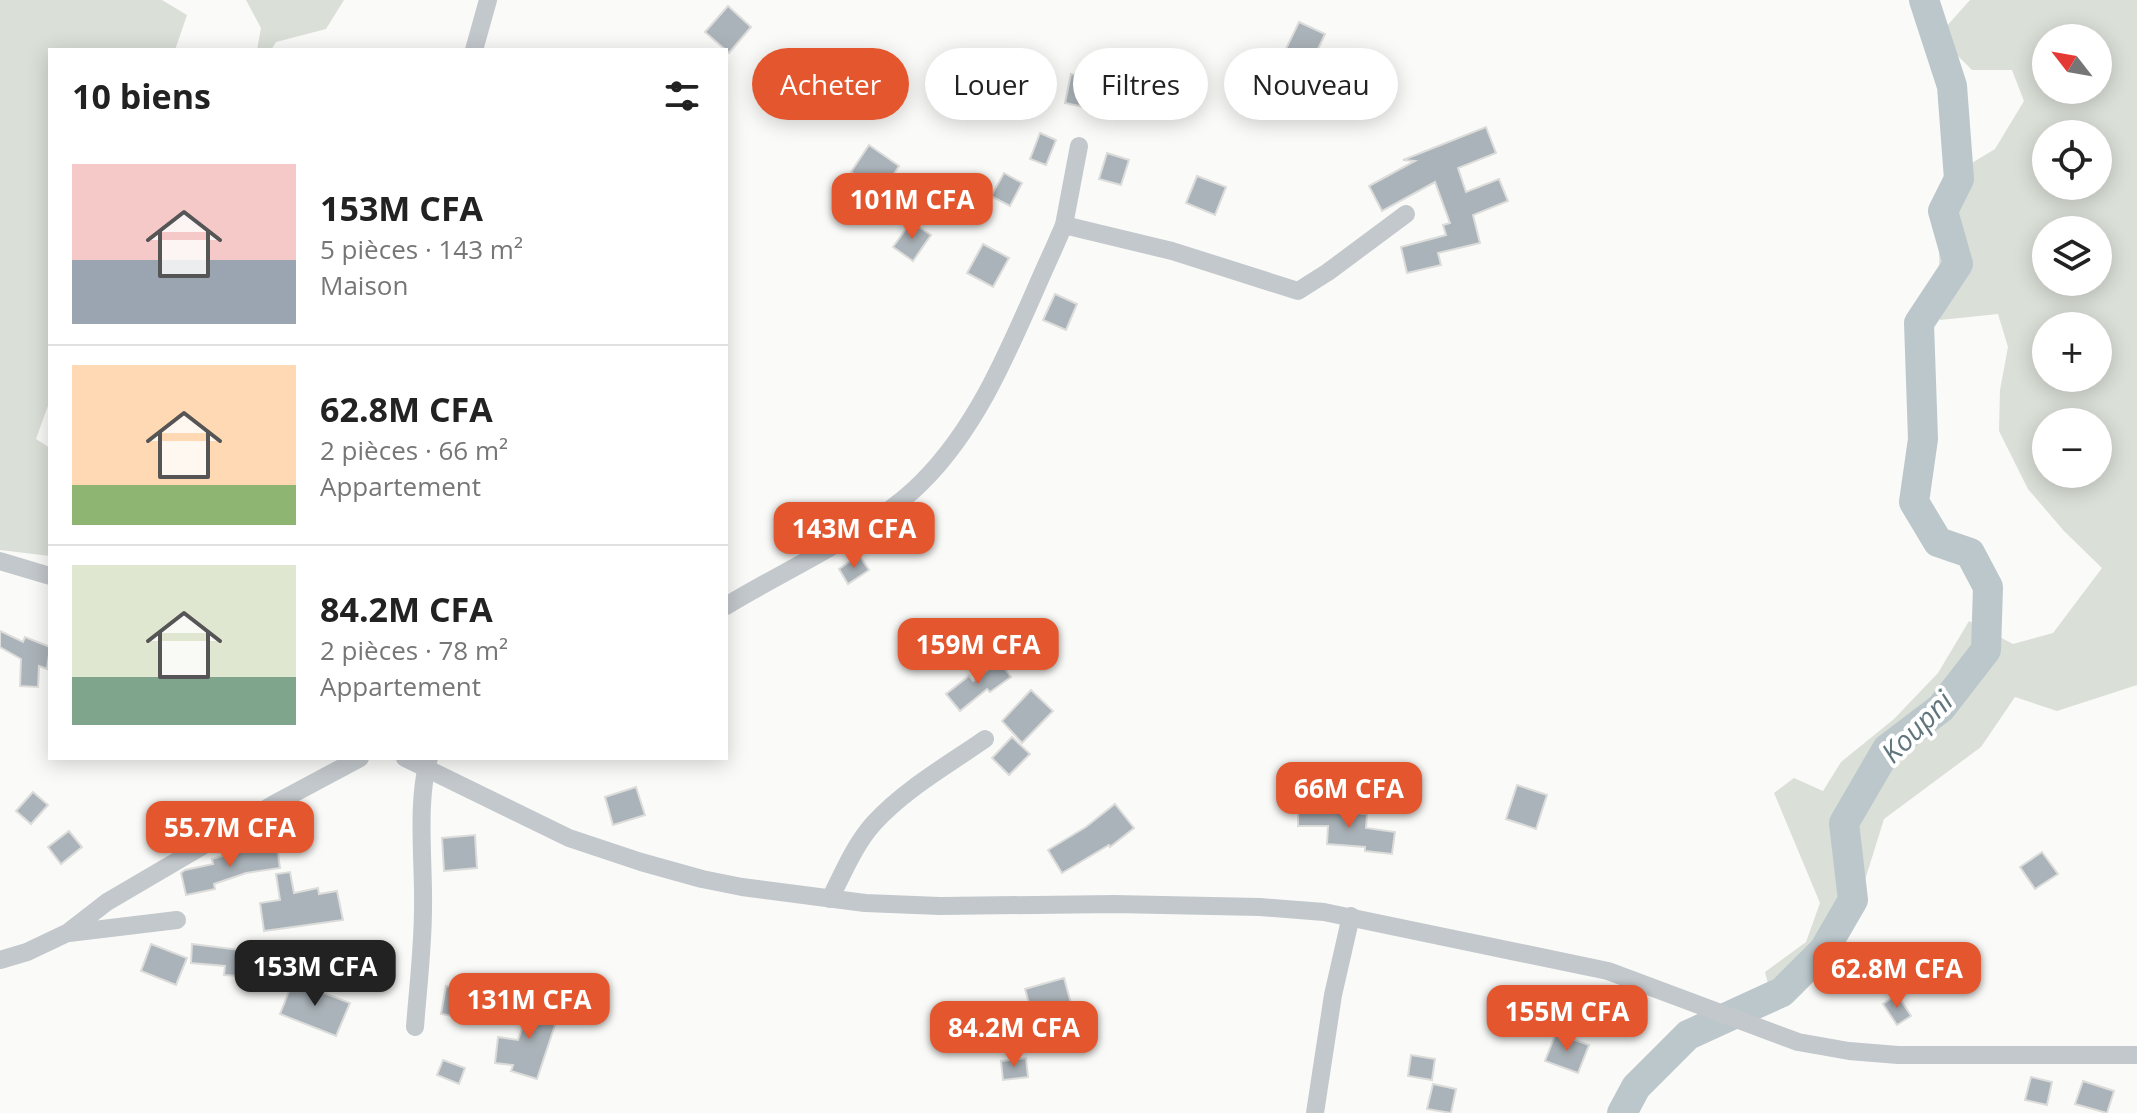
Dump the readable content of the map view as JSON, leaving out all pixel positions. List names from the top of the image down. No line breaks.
{"water":["Koupni"],"north":"top left","page":{"map_buttons":["+","−"],"chip":["Acheter","Louer","Filtres","Nouveau"],"heading":"10 biens","list":[{"name":"153M CFA","note":"5 pièces · 143 m² · Maison"},{"name":"62.8M CFA","note":"2 pièces · 66 m² · Appartement"},{"name":"84.2M CFA","note":"2 pièces · 78 m² · Appartement"}],"price":["101M CFA","143M CFA","159M CFA","66M CFA","55.7M CFA","153M CFA","62.8M CFA","131M CFA","155M CFA","84.2M CFA"]}}
